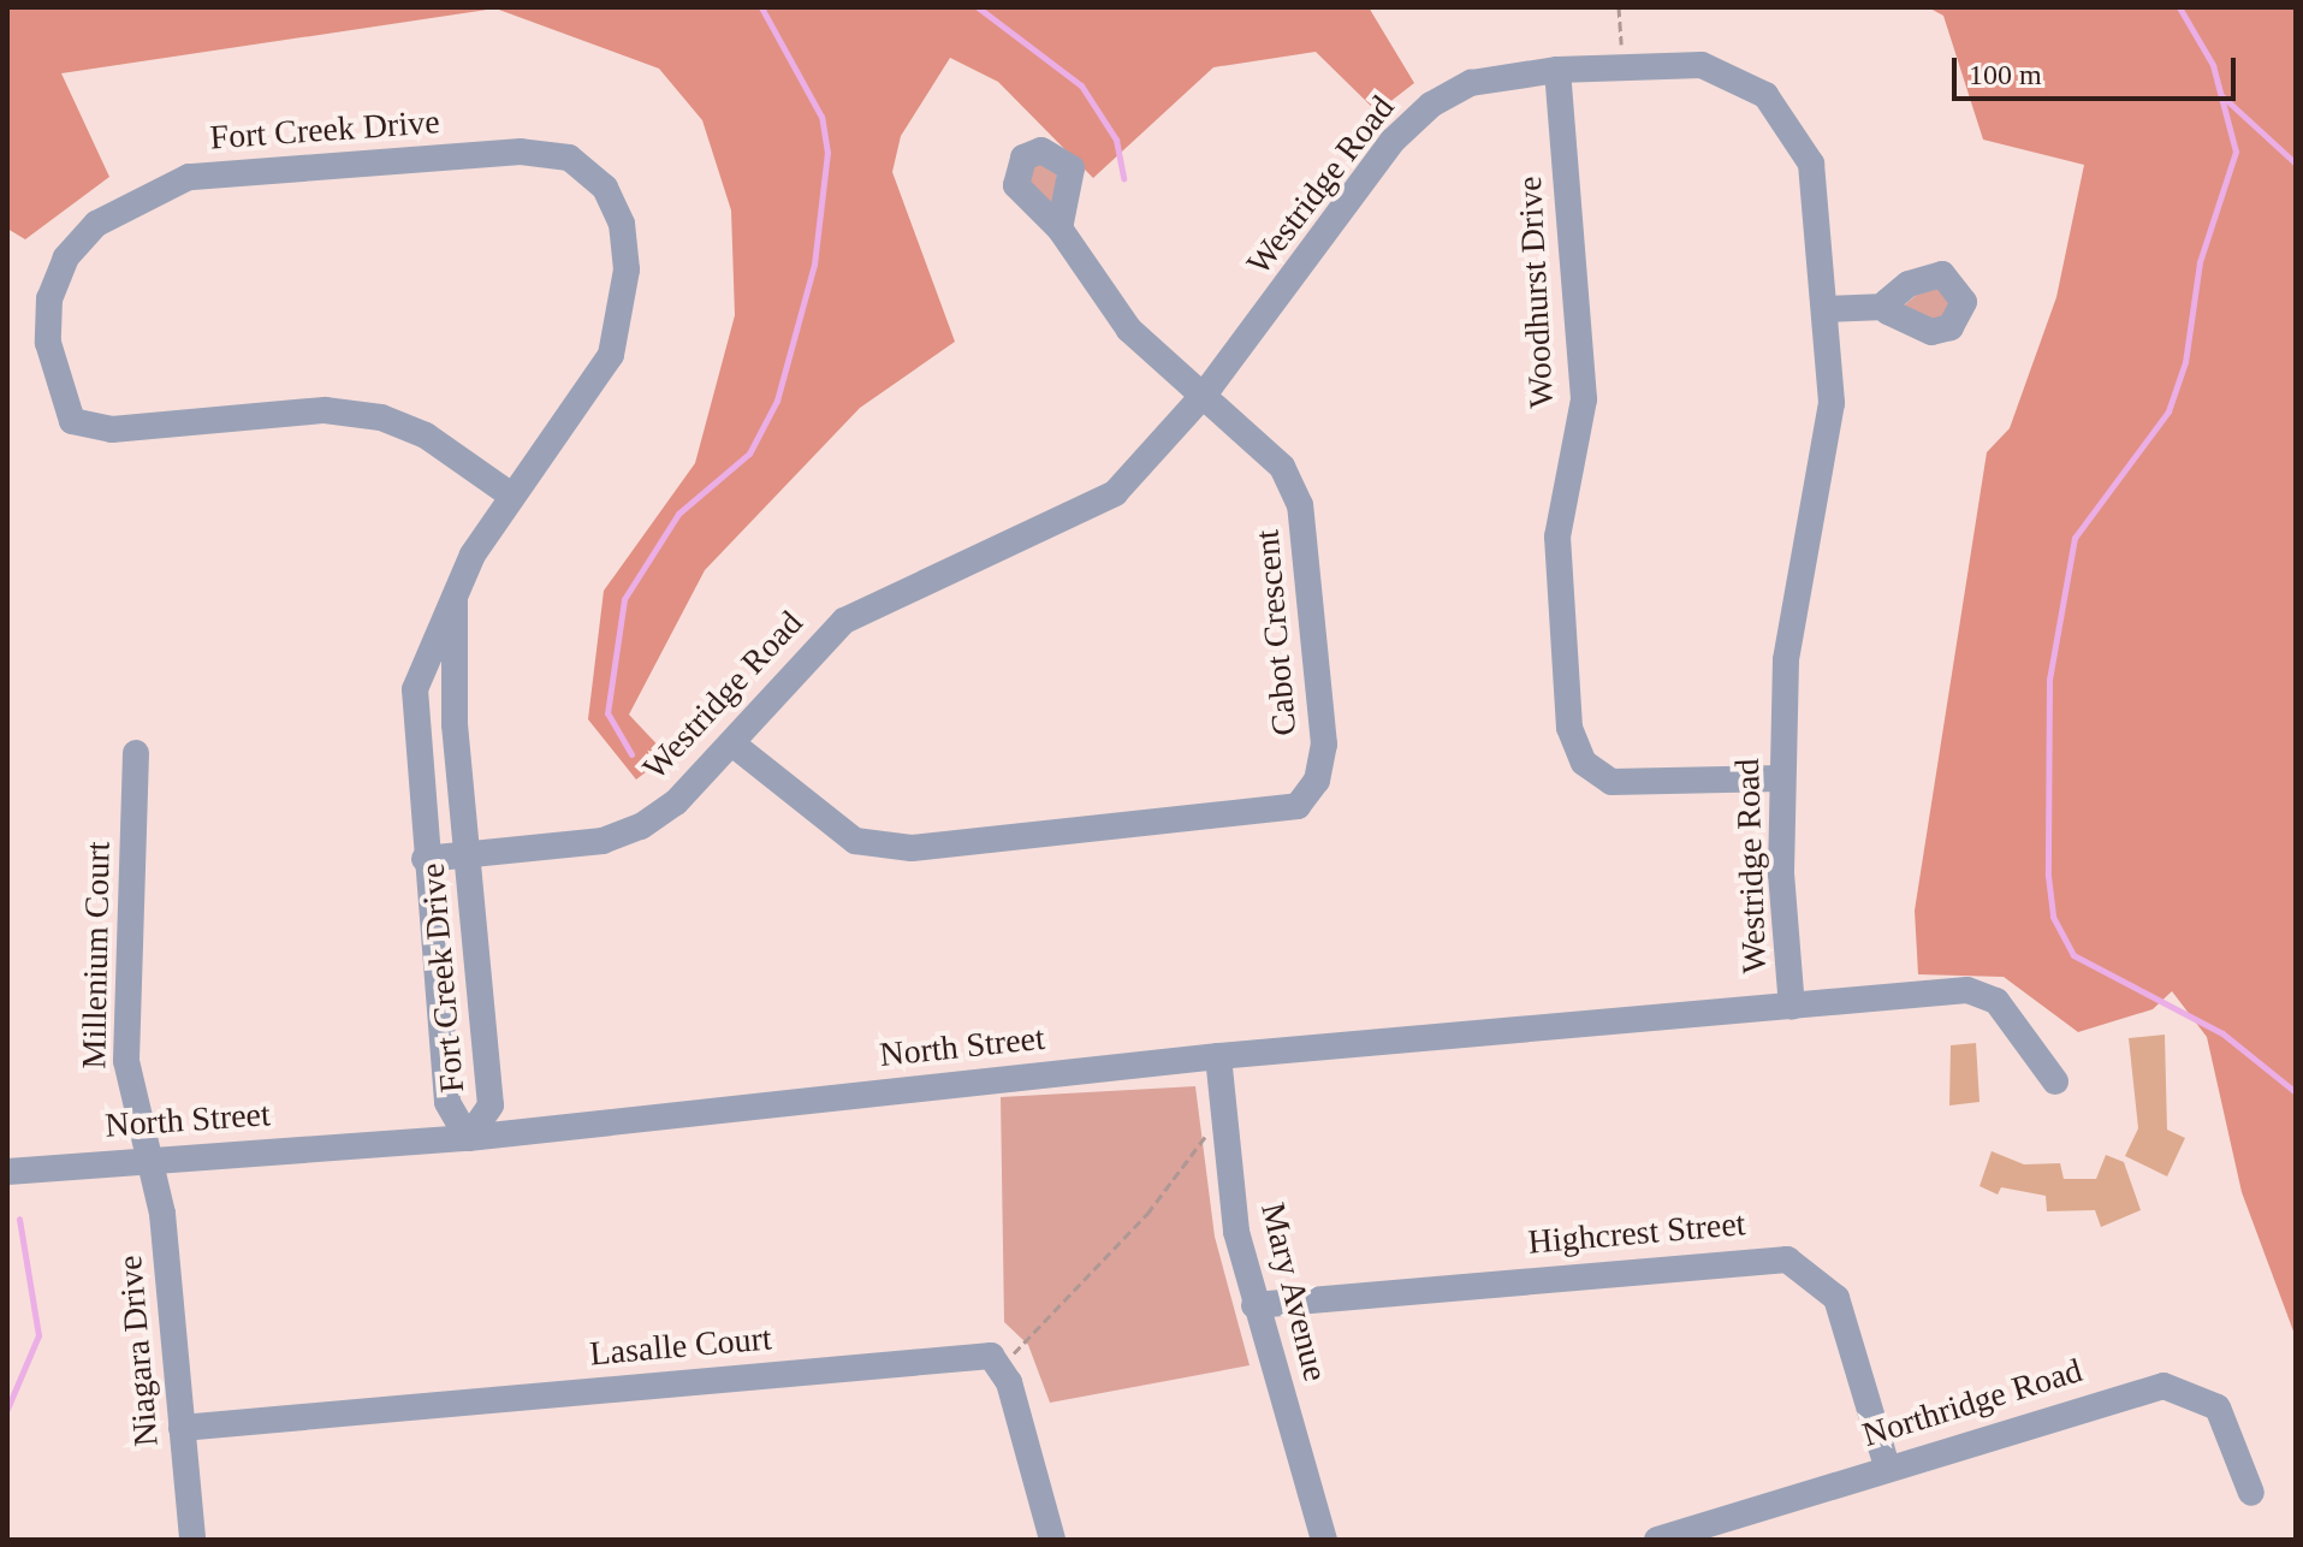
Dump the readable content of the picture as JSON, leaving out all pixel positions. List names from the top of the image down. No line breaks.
{"streets":{"street":["Fort Creek Drive","Westridge Road","Woodhurst Drive","Cabot Crescent","Millenium Court","North Street","Highcrest Street","Mary Avenue","Lasalle Court","Niagara Drive","Northridge Road"]},"crossings":[["Fort Creek Drive","Westridge Road"],["Fort Creek Drive","North Street"],["Westridge Road","Woodhurst Drive"],["Westridge Road","Cabot Crescent"],["Westridge Road","North Street"],["Millenium Court","North Street"],["Millenium Court","Niagara Drive"],["North Street","Mary Avenue"],["North Street","Niagara Drive"],["Highcrest Street","Mary Avenue"],["Highcrest Street","Northridge Road"],["Lasalle Court","Niagara Drive"]],"scale_bar":"100 m"}
